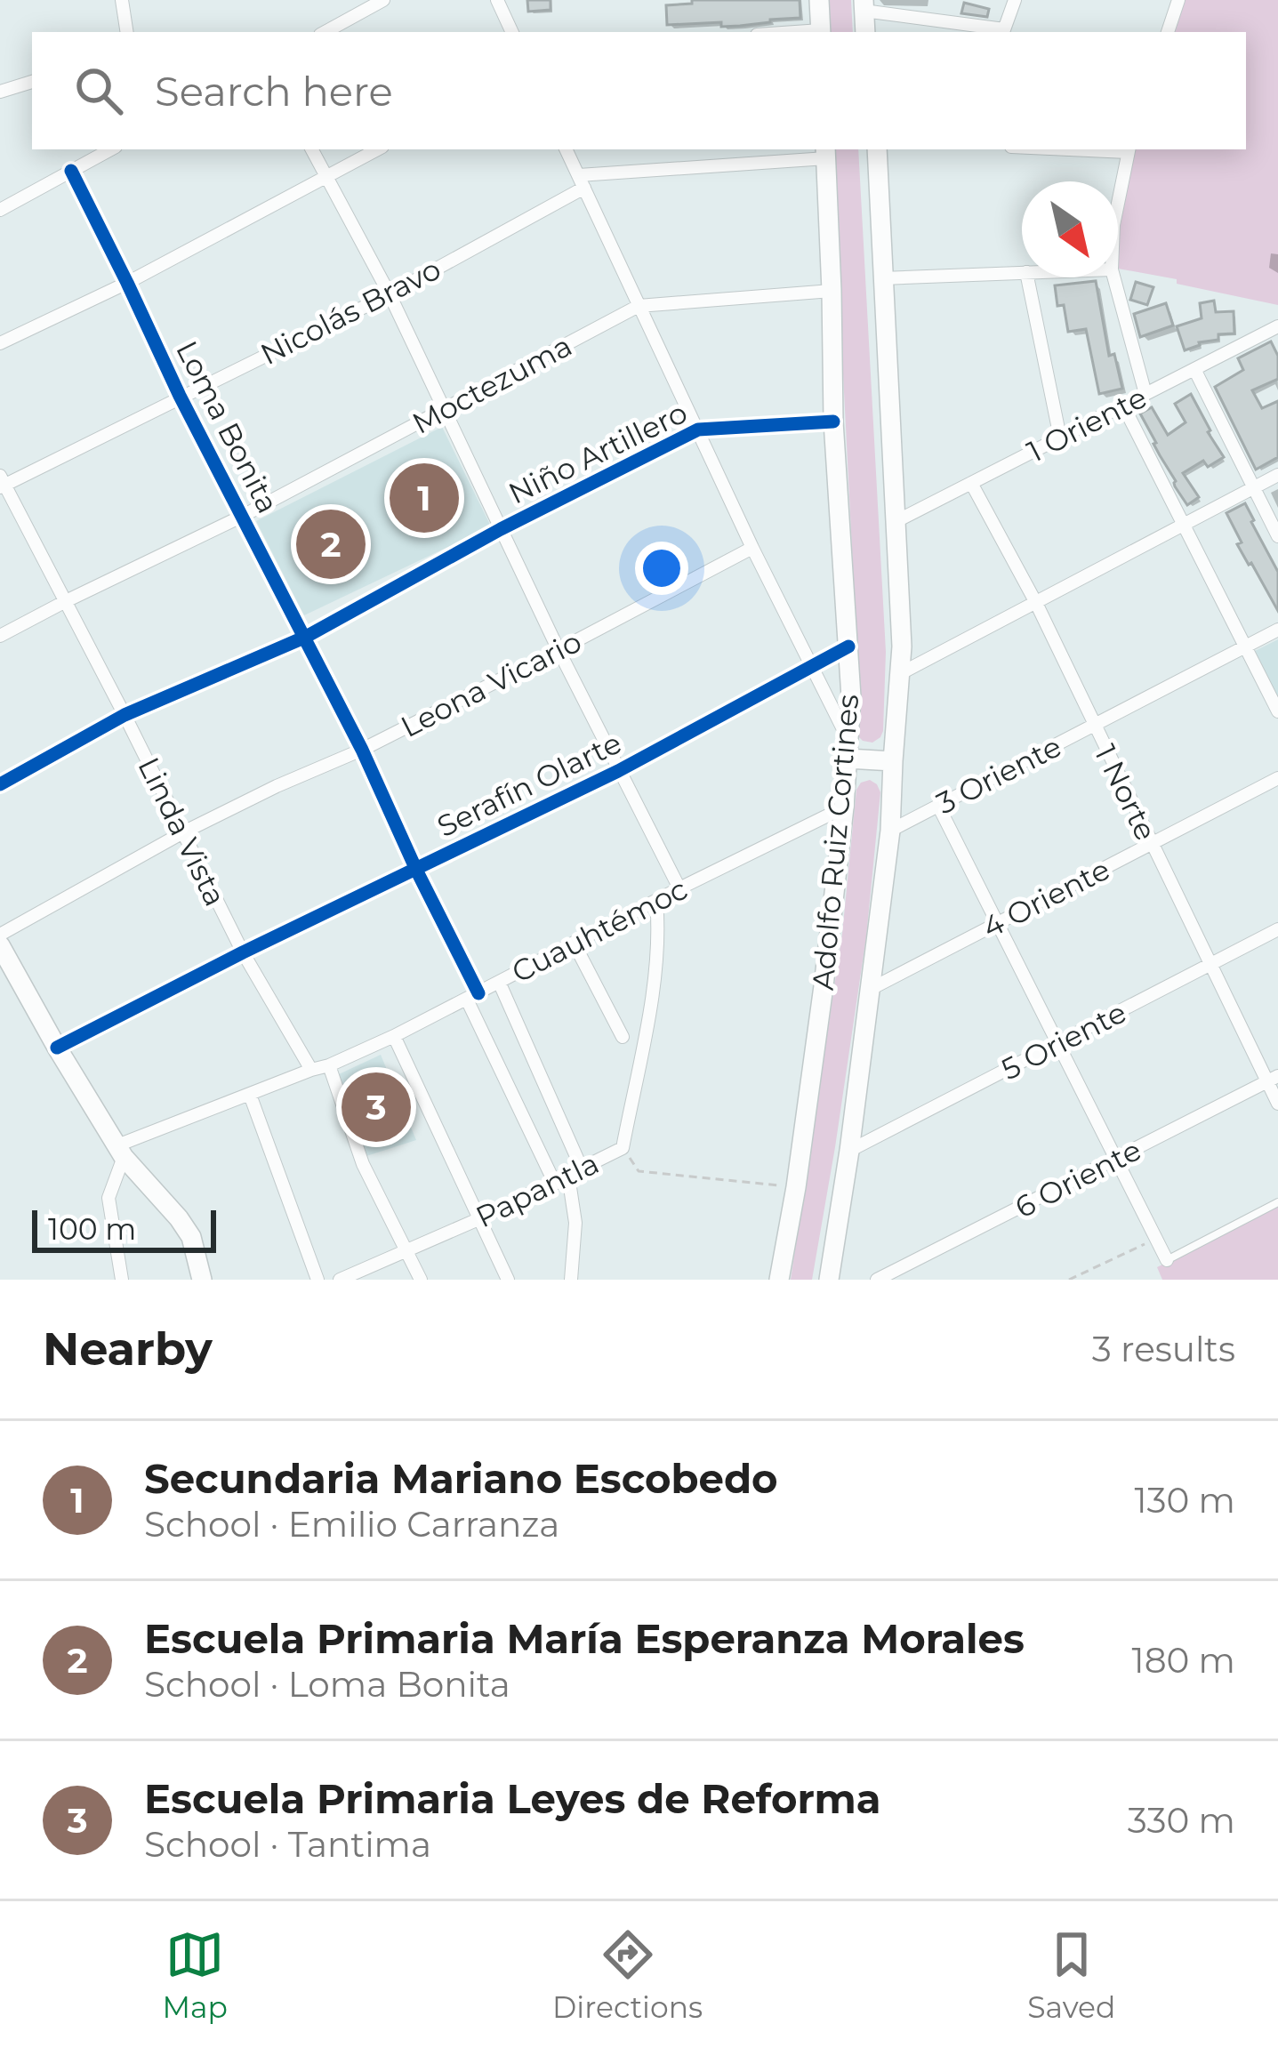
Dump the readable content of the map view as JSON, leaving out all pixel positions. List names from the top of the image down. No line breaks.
{"streets":{"main road":["Adolfo Ruiz Cortines"],"street":["Nicolás Bravo","Moctezuma","1 Oriente","Loma Bonita","Niño Artillero","Leona Vicario","3 Oriente","Serafín Olarte","1 Norte","Linda Vista","4 Oriente","Cuauhtémoc","5 Oriente","6 Oriente","Papantla"]},"crossings":[["Nicolás Bravo","Loma Bonita"],["Nicolás Bravo","Linda Vista"],["Nicolás Bravo","Adolfo Ruiz Cortines"],["Moctezuma","Loma Bonita"],["Moctezuma","Linda Vista"],["Moctezuma","Adolfo Ruiz Cortines"],["1 Oriente","1 Norte"],["1 Oriente","Adolfo Ruiz Cortines"],["Loma Bonita","Niño Artillero"],["Loma Bonita","Leona Vicario"],["Loma Bonita","Serafín Olarte"],["Loma Bonita","Cuauhtémoc"],["Loma Bonita","Papantla"],["Niño Artillero","Linda Vista"],["Niño Artillero","Adolfo Ruiz Cortines"],["Leona Vicario","Linda Vista"],["3 Oriente","1 Norte"],["3 Oriente","Adolfo Ruiz Cortines"],["Serafín Olarte","Linda Vista"],["Serafín Olarte","Adolfo Ruiz Cortines"],["1 Norte","4 Oriente"],["1 Norte","5 Oriente"],["1 Norte","6 Oriente"],["Linda Vista","Cuauhtémoc"],["Adolfo Ruiz Cortines","4 Oriente"],["Adolfo Ruiz Cortines","Cuauhtémoc"],["Adolfo Ruiz Cortines","5 Oriente"],["Adolfo Ruiz Cortines","Papantla"]],"scale_bar":"100 m","north":"bottom right","page":{"search":"Search here","pins":["1","2","3"],"scale":"100 m","heading":["Nearby","3 results"],"list":[{"mark":"1","name":"Secundaria Mariano Escobedo","note":"School · Emilio Carranza","value":"130 m"},{"mark":"2","name":"Escuela Primaria María Esperanza Morales","note":"School · Loma Bonita","value":"180 m"},{"mark":"3","name":"Escuela Primaria Leyes de Reforma","note":"School · Tantima","value":"330 m"}],"nav":["Map","Directions","Saved"]}}
